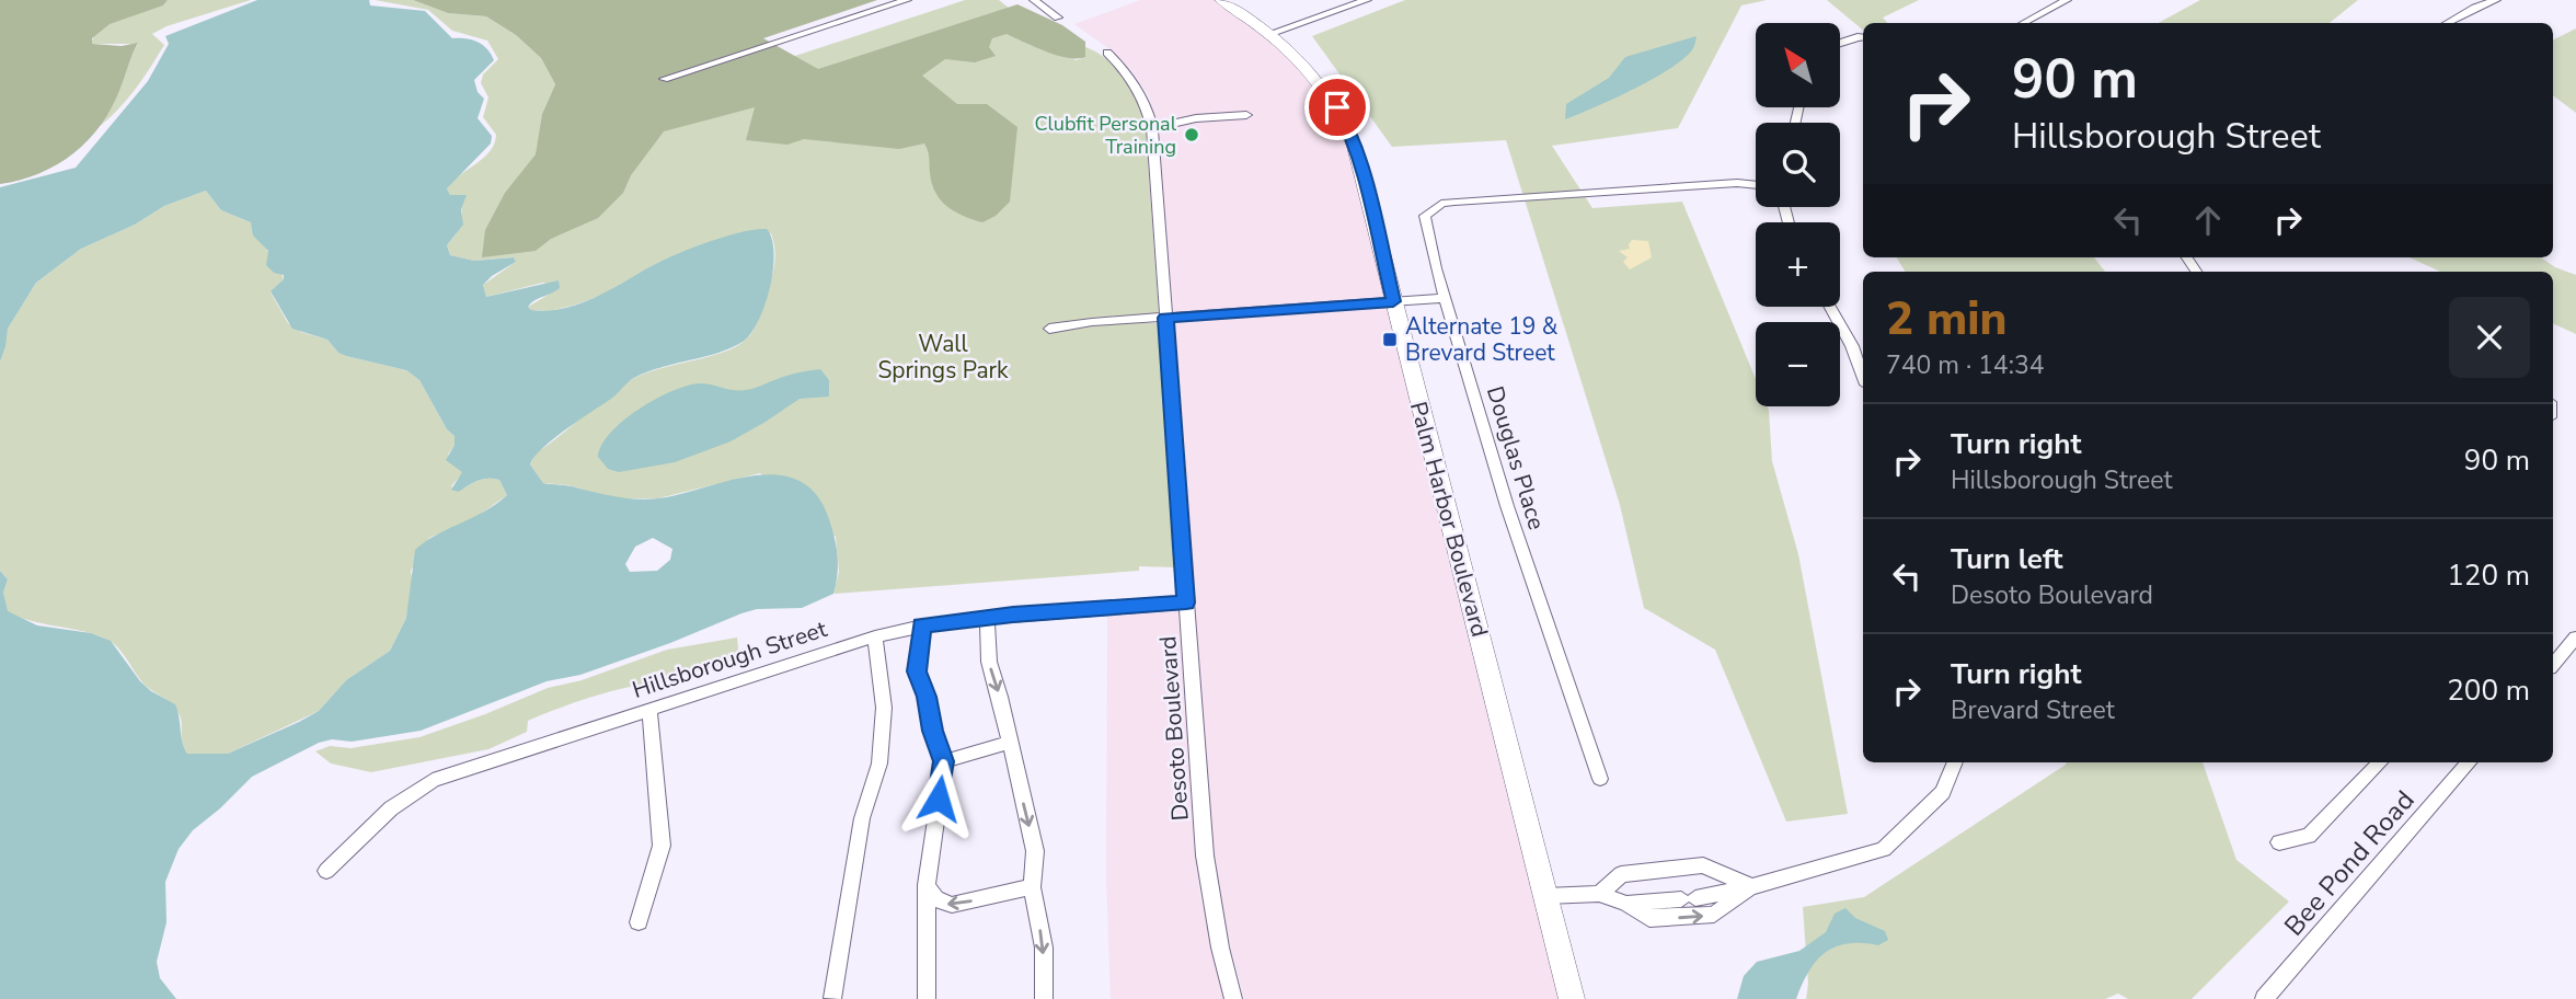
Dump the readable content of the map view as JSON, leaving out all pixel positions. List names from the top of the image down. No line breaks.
{"streets":{"main road":["Palm Harbor Boulevard"],"street":["Douglas Place","Hillsborough Street","Desoto Boulevard","Bee Pond Road"]},"crossings":[["Hillsborough Street","Desoto Boulevard"]],"parks":["Wall Springs Park"],"places":{"other":["Clubfit Personal Training"],"transit":["Alternate 19 & Brevard Street"]},"north":"top left","page":{"map_buttons":["+","−"],"turn":["90 m","Hillsborough Street"],"heading":["2 min","740 m · 14:34"],"list":[{"name":"Turn right","note":"Hillsborough Street","value":"90 m"},{"name":"Turn left","note":"Desoto Boulevard","value":"120 m"},{"name":"Turn right","note":"Brevard Street","value":"200 m"}]}}
